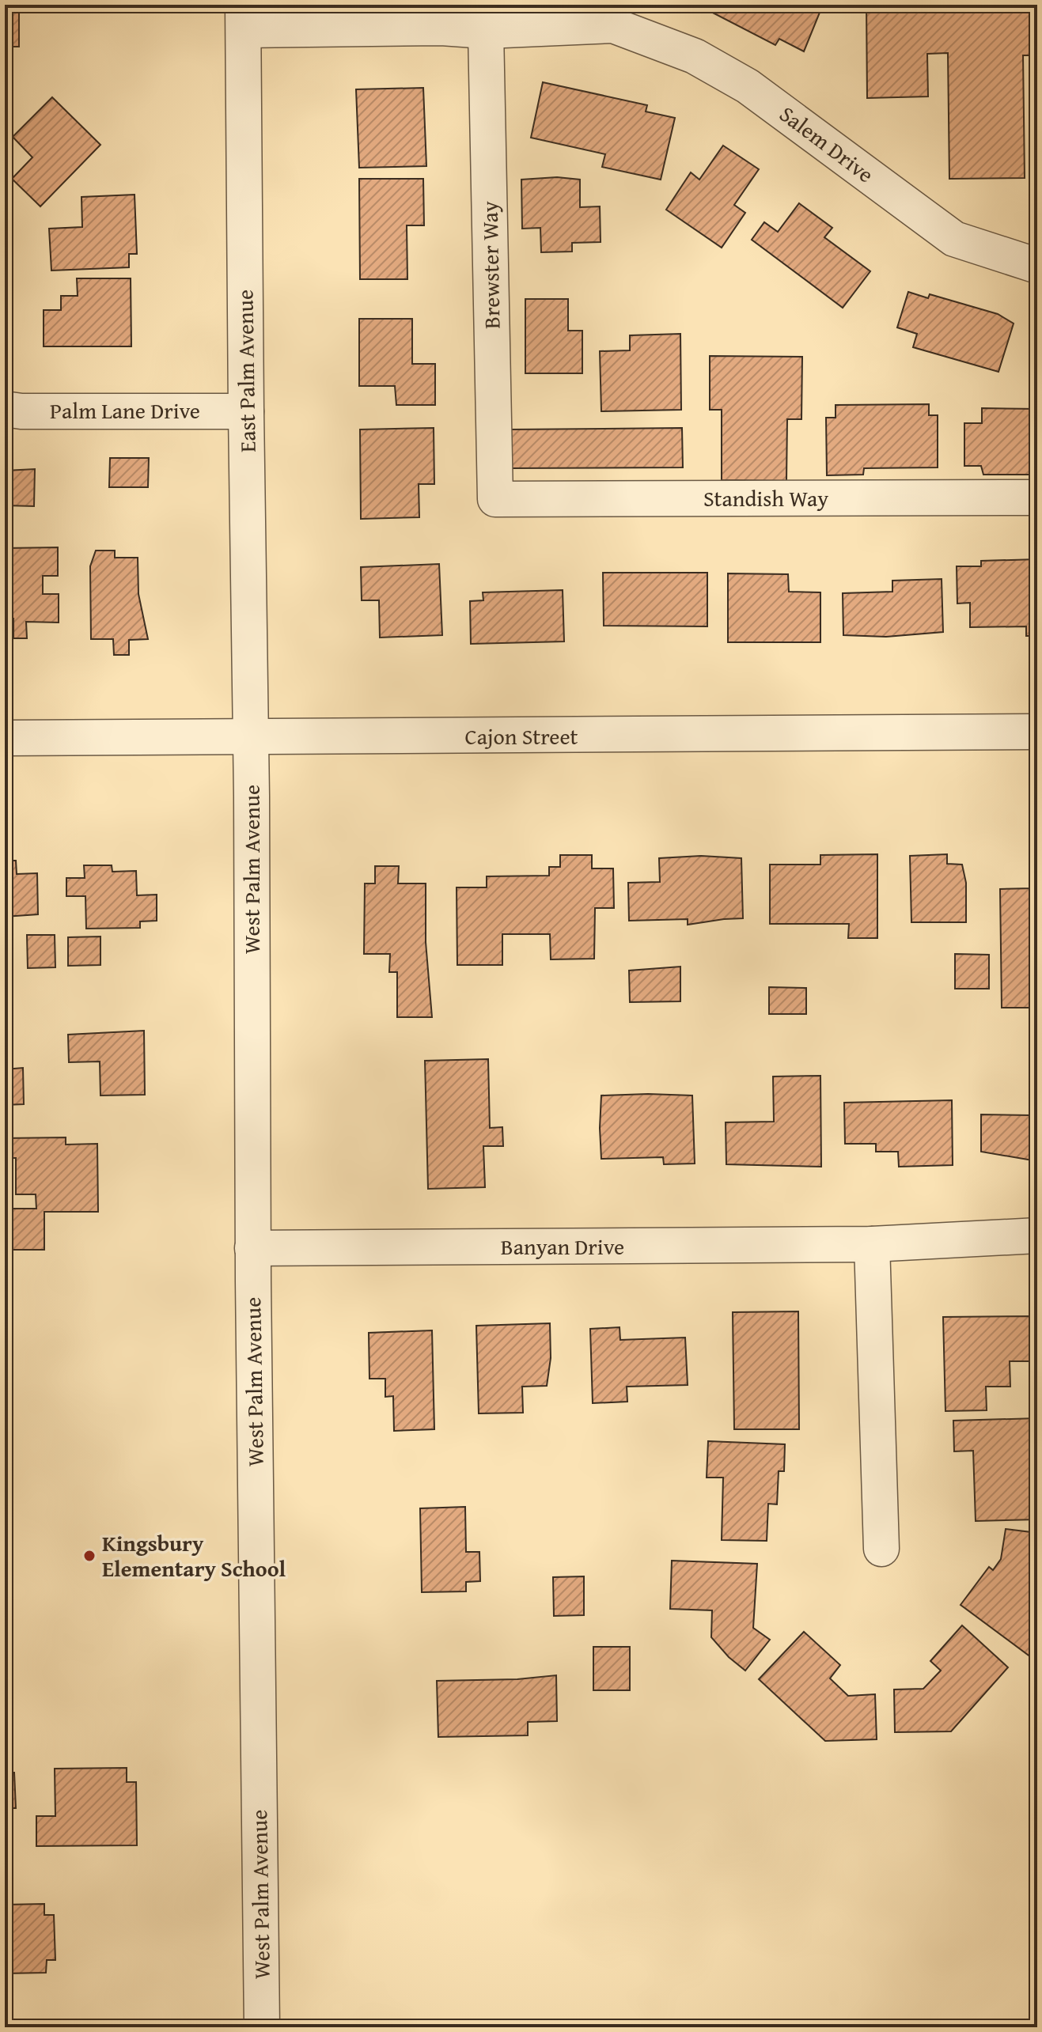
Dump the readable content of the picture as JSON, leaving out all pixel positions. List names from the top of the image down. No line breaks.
{"streets":{"street":["Salem Drive","Brewster Way","East Palm Avenue","Palm Lane Drive","Standish Way","Cajon Street","West Palm Avenue","Banyan Drive"]},"crossings":[["Brewster Way","Standish Way"],["East Palm Avenue","Palm Lane Drive"],["East Palm Avenue","Cajon Street"],["East Palm Avenue","West Palm Avenue"],["Cajon Street","West Palm Avenue"],["West Palm Avenue","Banyan Drive"]],"places":["Kingsbury Elementary School"]}
